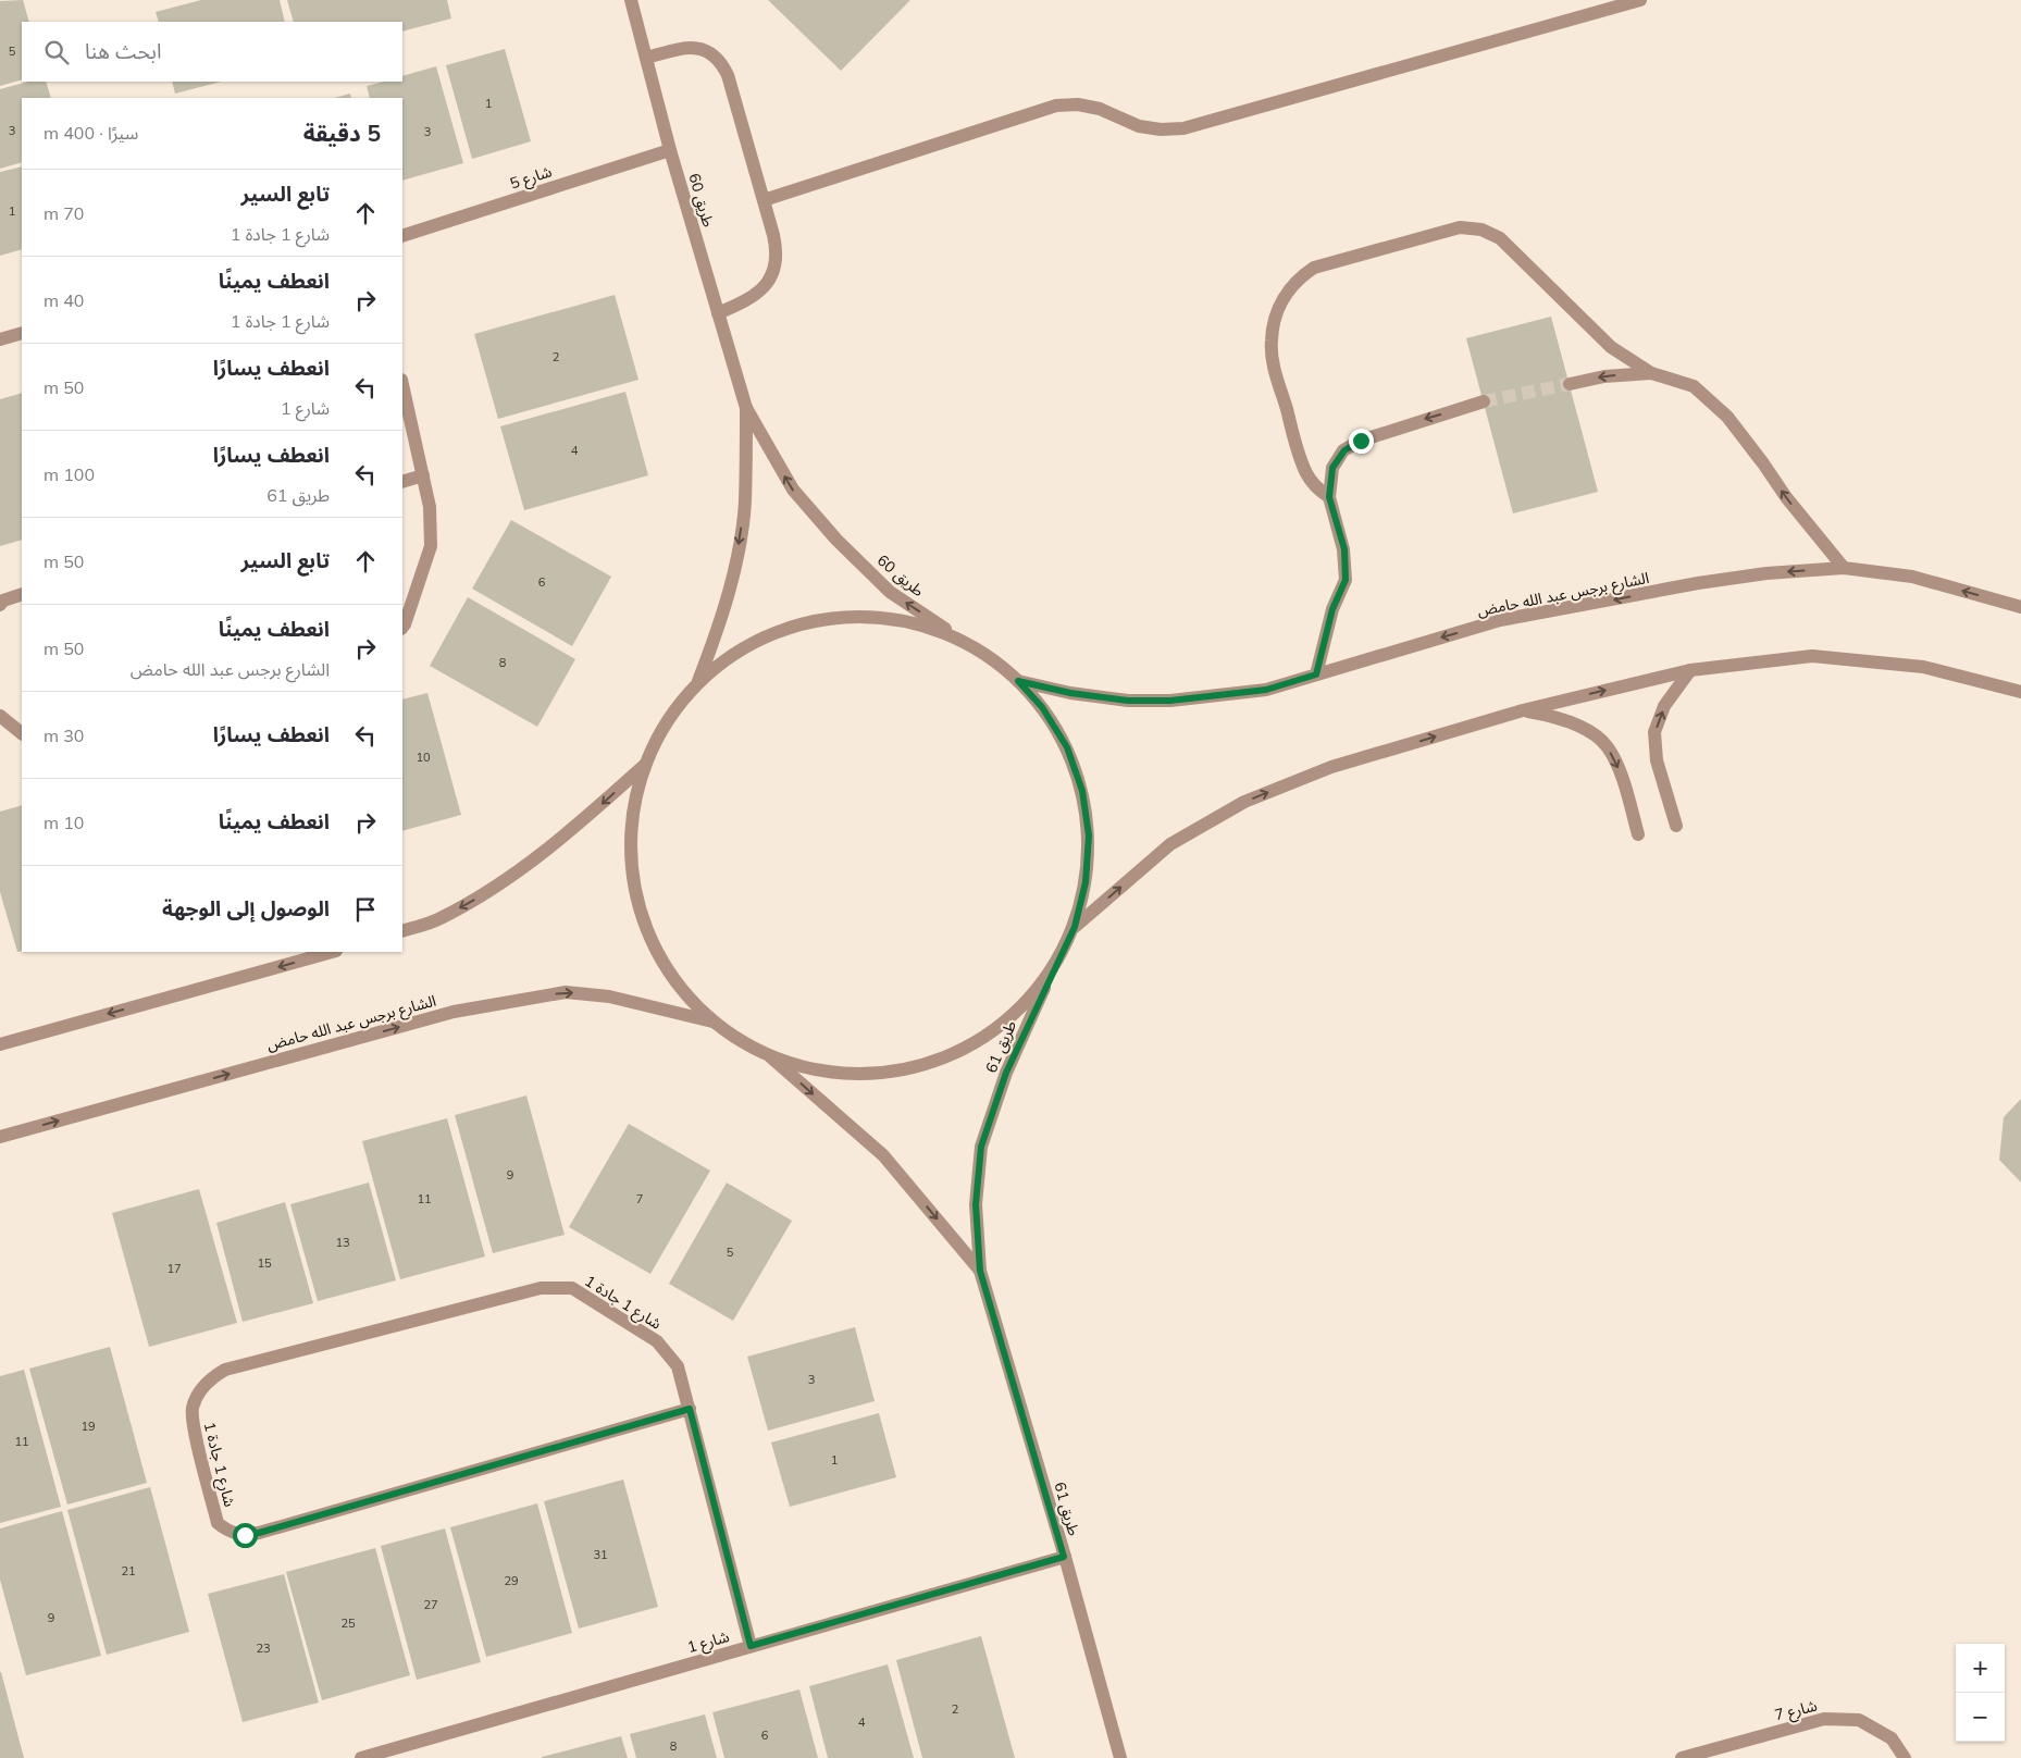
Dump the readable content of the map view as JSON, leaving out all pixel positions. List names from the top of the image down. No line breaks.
{"streets":{"street":["شارع 5","طريق 60","الشارع برجس عبد الله حامض","طريق 61","شارع 1 جادة 1","شارع 1","شارع 7"]},"crossings":[["شارع 5","طريق 60"],["طريق 61","شارع 1"],["شارع 1 جادة 1","شارع 1"]],"house_numbers":["5","1","3","3","1","2","4","6","8","10","9","11","7","13","5","15","17","3","19","11","1","31","21","29","27","9","25","23","2","4","6","8"],"page":{"search":"ابحث هنا","heading":["5 دقيقة","سيرًا · 400 m"],"list":[["تابع السير","شارع 1 جادة 1","70 m"],["انعطف يمينًا","شارع 1 جادة 1","40 m"],["انعطف يسارًا","شارع 1","50 m"],["انعطف يسارًا","طريق 61","100 m"],["تابع السير","50 m"],["انعطف يمينًا","الشارع برجس عبد الله حامض","50 m"],["انعطف يسارًا","30 m"],["انعطف يمينًا","10 m"],"الوصول إلى الوجهة"],"map_buttons":["+","−"]}}
